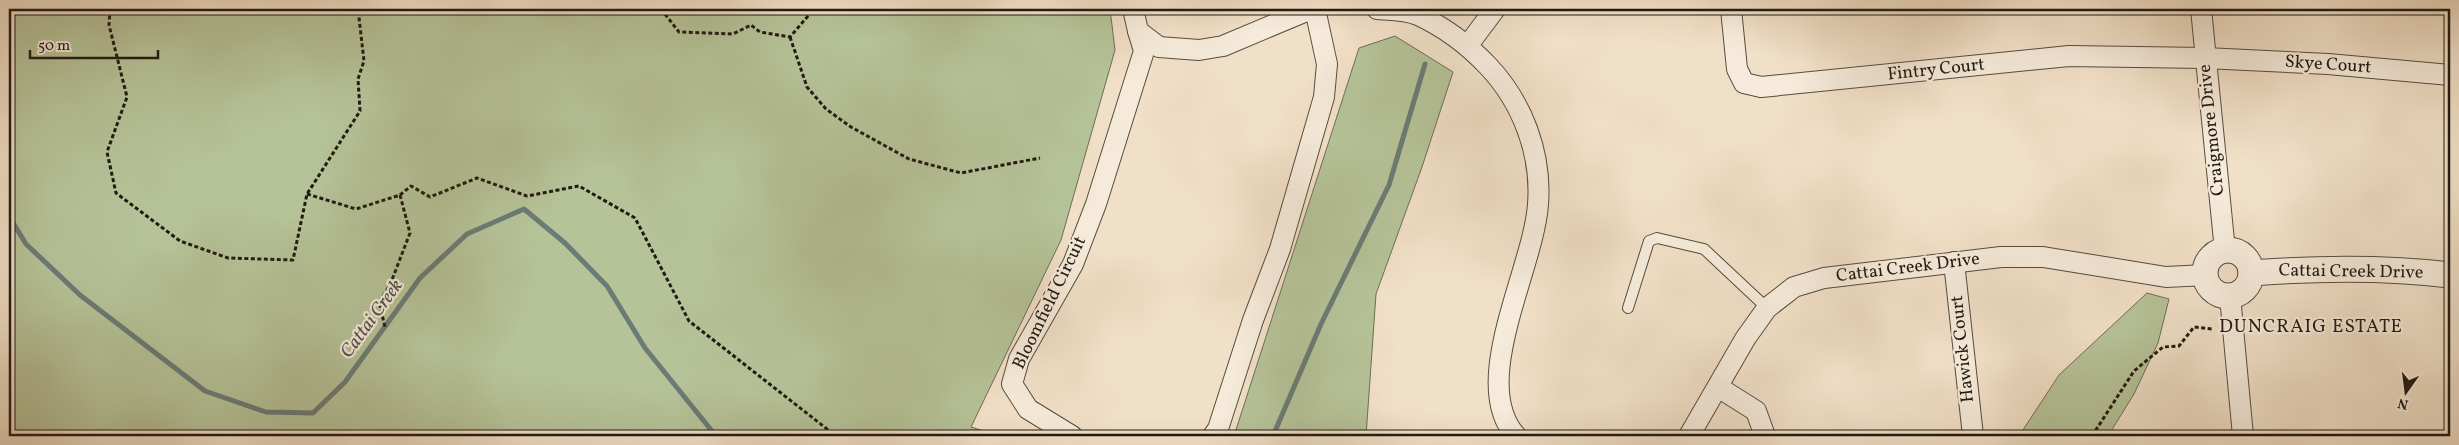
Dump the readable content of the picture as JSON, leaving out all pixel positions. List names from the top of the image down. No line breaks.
{"streets":{"street":["Skye Court","Fintry Court","Craigmore Drive","Cattai Creek Drive","Bloomfield Circuit","Hawick Court"]},"crossings":[["Skye Court","Fintry Court"],["Skye Court","Craigmore Drive"],["Fintry Court","Craigmore Drive"],["Craigmore Drive","Cattai Creek Drive"],["Cattai Creek Drive","Hawick Court"]],"districts":["DUNCRAIG ESTATE"],"water":["Cattai Creek"],"scale_bar":"50 m","north":"bottom"}
